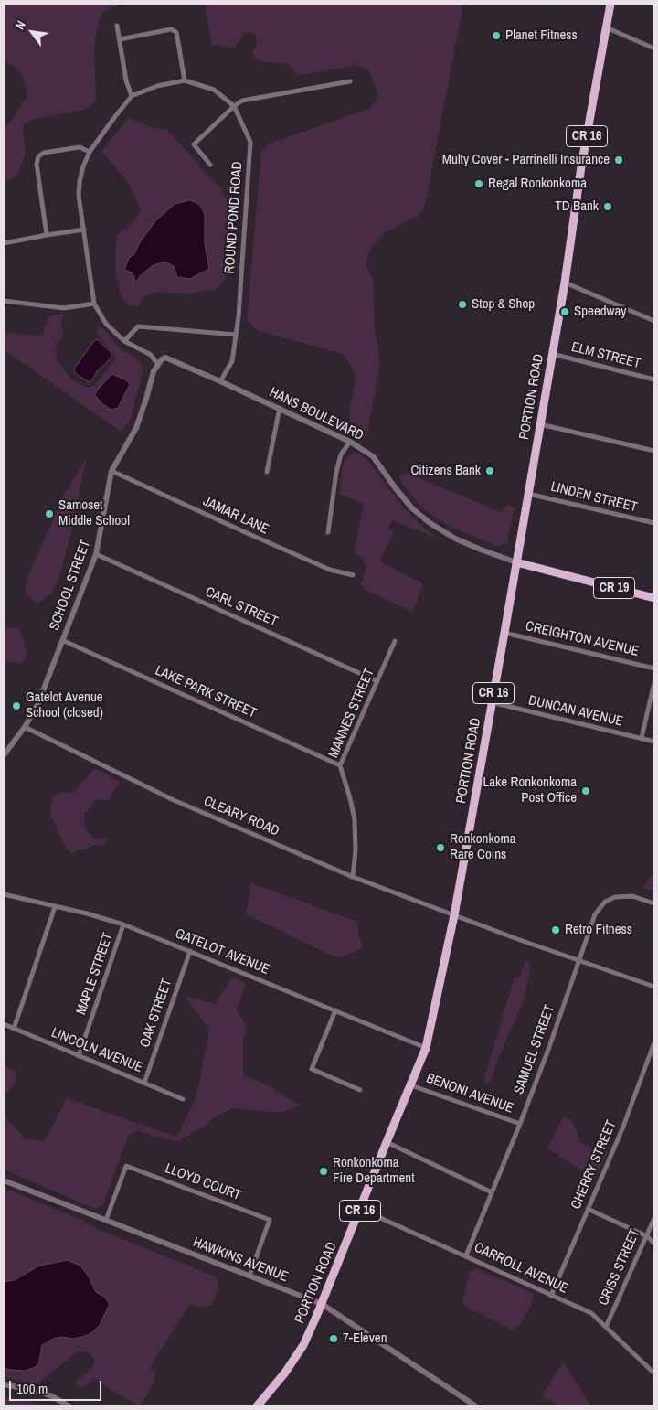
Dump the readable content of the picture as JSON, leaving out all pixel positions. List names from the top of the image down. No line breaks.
{"streets":{"main road":["CR 16","PORTION ROAD","CR 19"],"street":["ROUND POND ROAD","ELM STREET","HANS BOULEVARD","LINDEN STREET","JAMAR LANE","SCHOOL STREET","CARL STREET","CREIGHTON AVENUE","LAKE PARK STREET","DUNCAN AVENUE","MANNES STREET","CLEARY ROAD","GATELOT AVENUE","MAPLE STREET","OAK STREET","SAMUEL STREET","LINCOLN AVENUE","BENONI AVENUE","CHERRY STREET","LLOYD COURT","HAWKINS AVENUE","CRISS STREET","CARROLL AVENUE"]},"crossings":[["ROUND POND ROAD","HANS BOULEVARD"],["ROUND POND ROAD","SCHOOL STREET"],["ELM STREET","PORTION ROAD"],["PORTION ROAD","HANS BOULEVARD"],["PORTION ROAD","LINDEN STREET"],["PORTION ROAD","CR 19"],["PORTION ROAD","CREIGHTON AVENUE"],["PORTION ROAD","DUNCAN AVENUE"],["PORTION ROAD","CLEARY ROAD"],["PORTION ROAD","GATELOT AVENUE"],["PORTION ROAD","BENONI AVENUE"],["PORTION ROAD","HAWKINS AVENUE"],["PORTION ROAD","CARROLL AVENUE"],["HANS BOULEVARD","SCHOOL STREET"],["HANS BOULEVARD","CR 19"],["JAMAR LANE","SCHOOL STREET"],["SCHOOL STREET","CARL STREET"],["SCHOOL STREET","LAKE PARK STREET"],["SCHOOL STREET","CLEARY ROAD"],["CARL STREET","MANNES STREET"],["LAKE PARK STREET","MANNES STREET"],["MANNES STREET","CLEARY ROAD"],["CLEARY ROAD","SAMUEL STREET"],["GATELOT AVENUE","MAPLE STREET"],["GATELOT AVENUE","OAK STREET"],["MAPLE STREET","LINCOLN AVENUE"],["OAK STREET","LINCOLN AVENUE"],["SAMUEL STREET","BENONI AVENUE"],["SAMUEL STREET","CARROLL AVENUE"],["CHERRY STREET","CARROLL AVENUE"],["LLOYD COURT","HAWKINS AVENUE"],["CRISS STREET","CARROLL AVENUE"]],"places":["Planet Fitness","Multy Cover - Parrinelli Insurance","Regal Ronkonkoma","TD Bank","Stop & Shop","Speedway","Citizens Bank","Samoset Middle School","Gatelot Avenue School (closed)","Lake Ronkonkoma Post Office","Ronkonkoma Rare Coins","Retro Fitness","Ronkonkoma Fire Department","7-Eleven"],"scale_bar":"100 m","north":"top left"}
